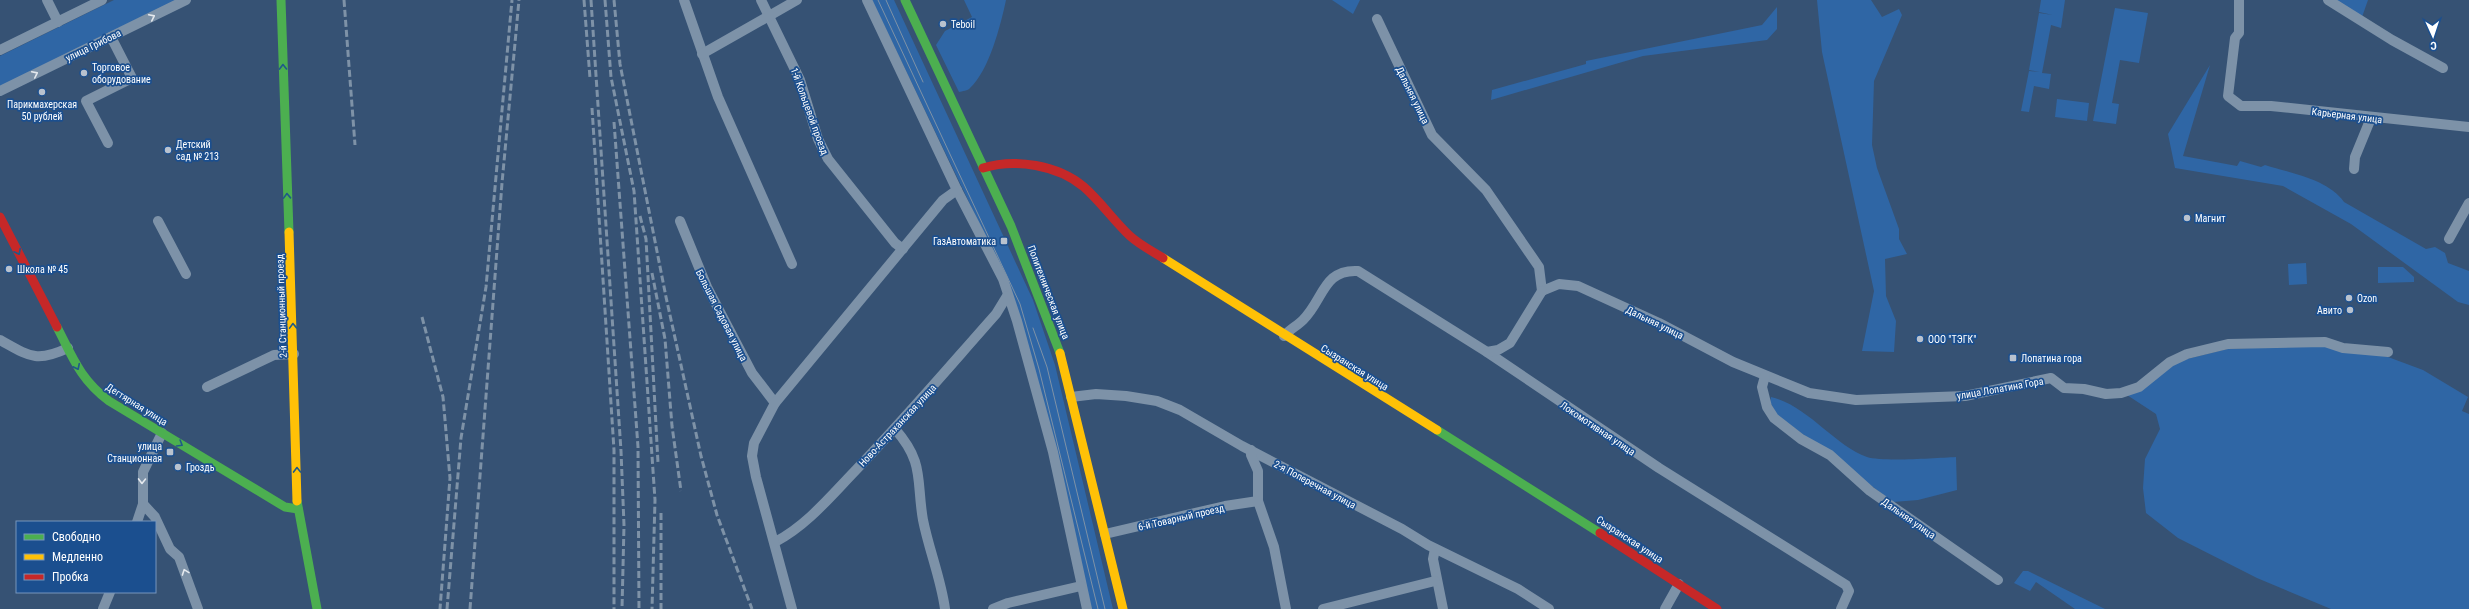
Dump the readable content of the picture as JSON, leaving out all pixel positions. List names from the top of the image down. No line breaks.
{"streets":{"main road":["Политехническая улица","2-й Станционный проезд","Сызранская улица","Дегтярная улица"],"street":["улица Грибова","Дальняя улица","1-й Кольцевой проезд","Карьерная улица","Большая Садовая улица","улица Лопатина Гора","Ново-Астраханская улица","Локомотивная улица","2-я Поперечная улица","6-й Товарный проезд"]},"crossings":[["Дальняя улица","улица Лопатина Гора"],["Политехническая улица","Сызранская улица"],["Политехническая улица","2-я Поперечная улица"],["Политехническая улица","6-й Товарный проезд"],["2-й Станционный проезд","Дегтярная улица"],["Сызранская улица","Локомотивная улица"]],"one_way":["2-й Станционный проезд","Дегтярная улица"],"places":{"other":["Teboil","Торговое оборудование","Парикмахерская 50 рублей","Детский сад № 213","Магнит","Школа № 45","Ozon","Авито","ООО \"ТЭГК\"","Гроздь"],"transit":["ГазАвтоматика","Лопатина гора","улица Станционная"]},"legend":["Свободно","Медленно","Пробка"],"north":"bottom"}
